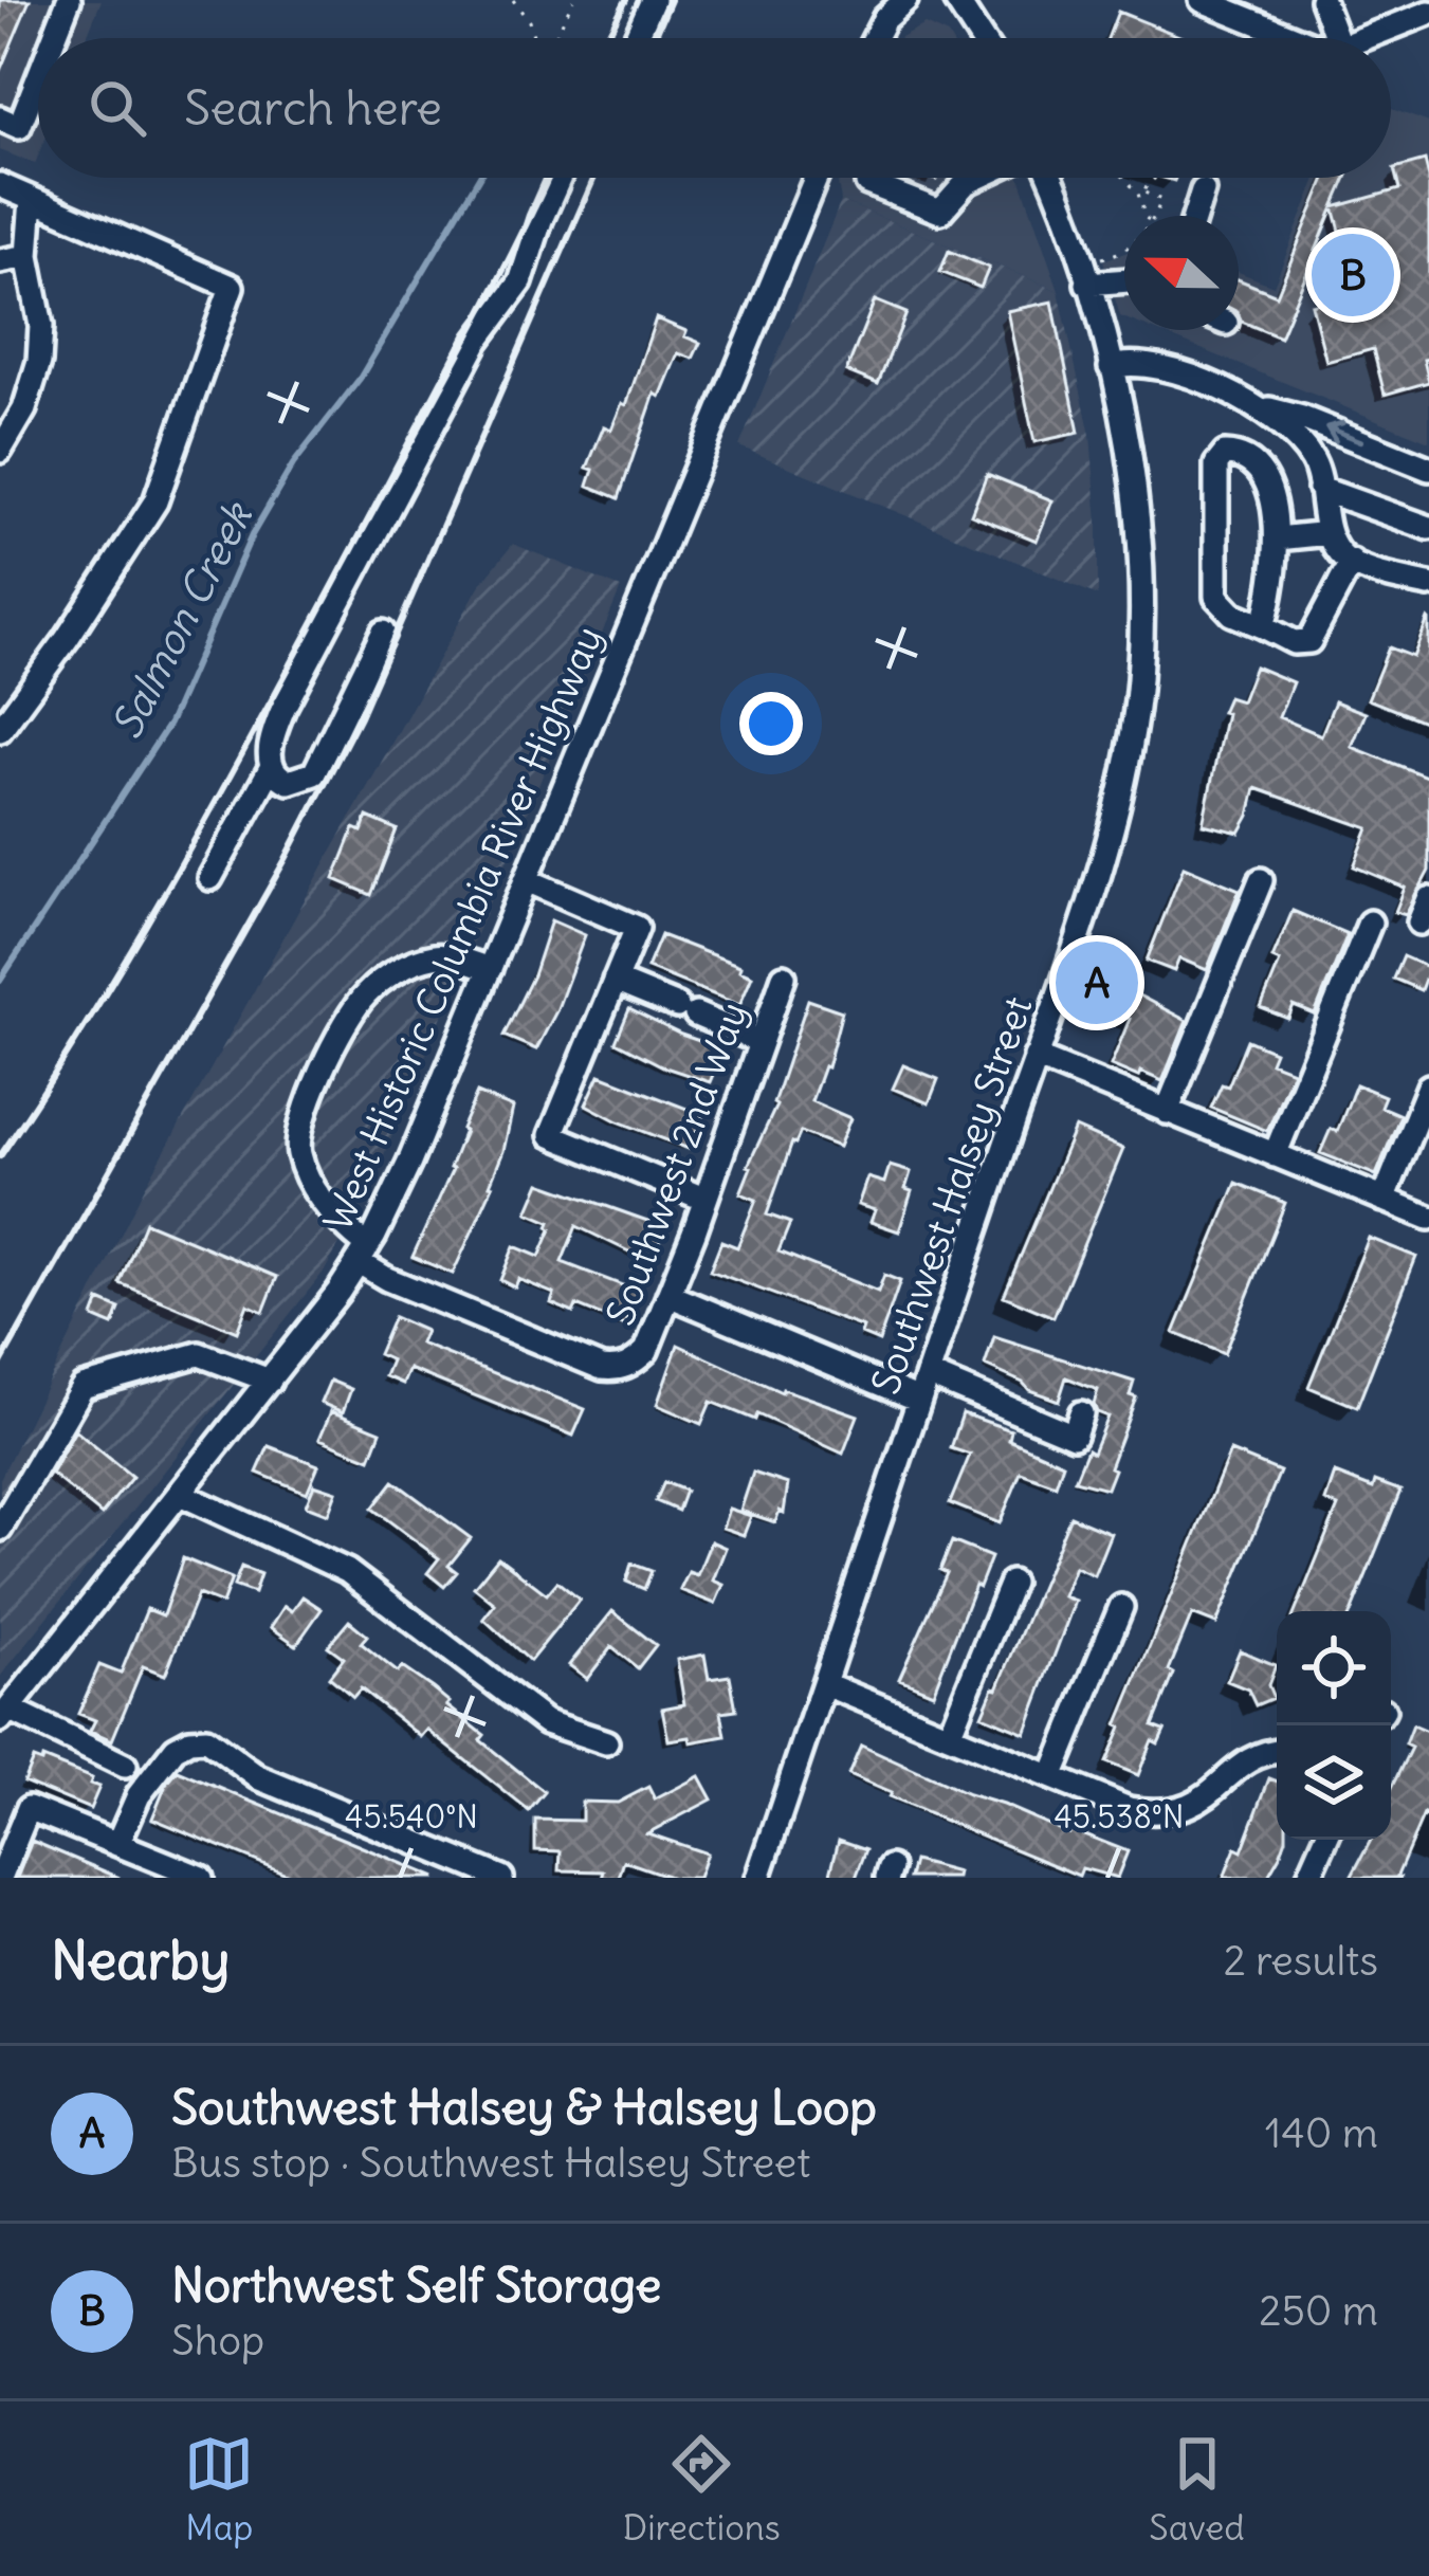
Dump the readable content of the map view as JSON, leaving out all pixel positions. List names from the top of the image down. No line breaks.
{"streets":{"street":["West Historic Columbia River Highway","Southwest 2nd Way","Southwest Halsey Street"]},"crossings":[["West Historic Columbia River Highway","Southwest 2nd Way"]],"water":["Salmon Creek"],"north":"left","page":{"search":"Search here","pins":["B","A"],"heading":["Nearby","2 results"],"list":[{"mark":"A","name":"Southwest Halsey & Halsey Loop","note":"Bus stop · Southwest Halsey Street","value":"140 m"},{"mark":"B","name":"Northwest Self Storage","note":"Shop","value":"250 m"}],"nav":["Map","Directions","Saved"]},"coordinates":["45.540°N","45.538°N"]}
